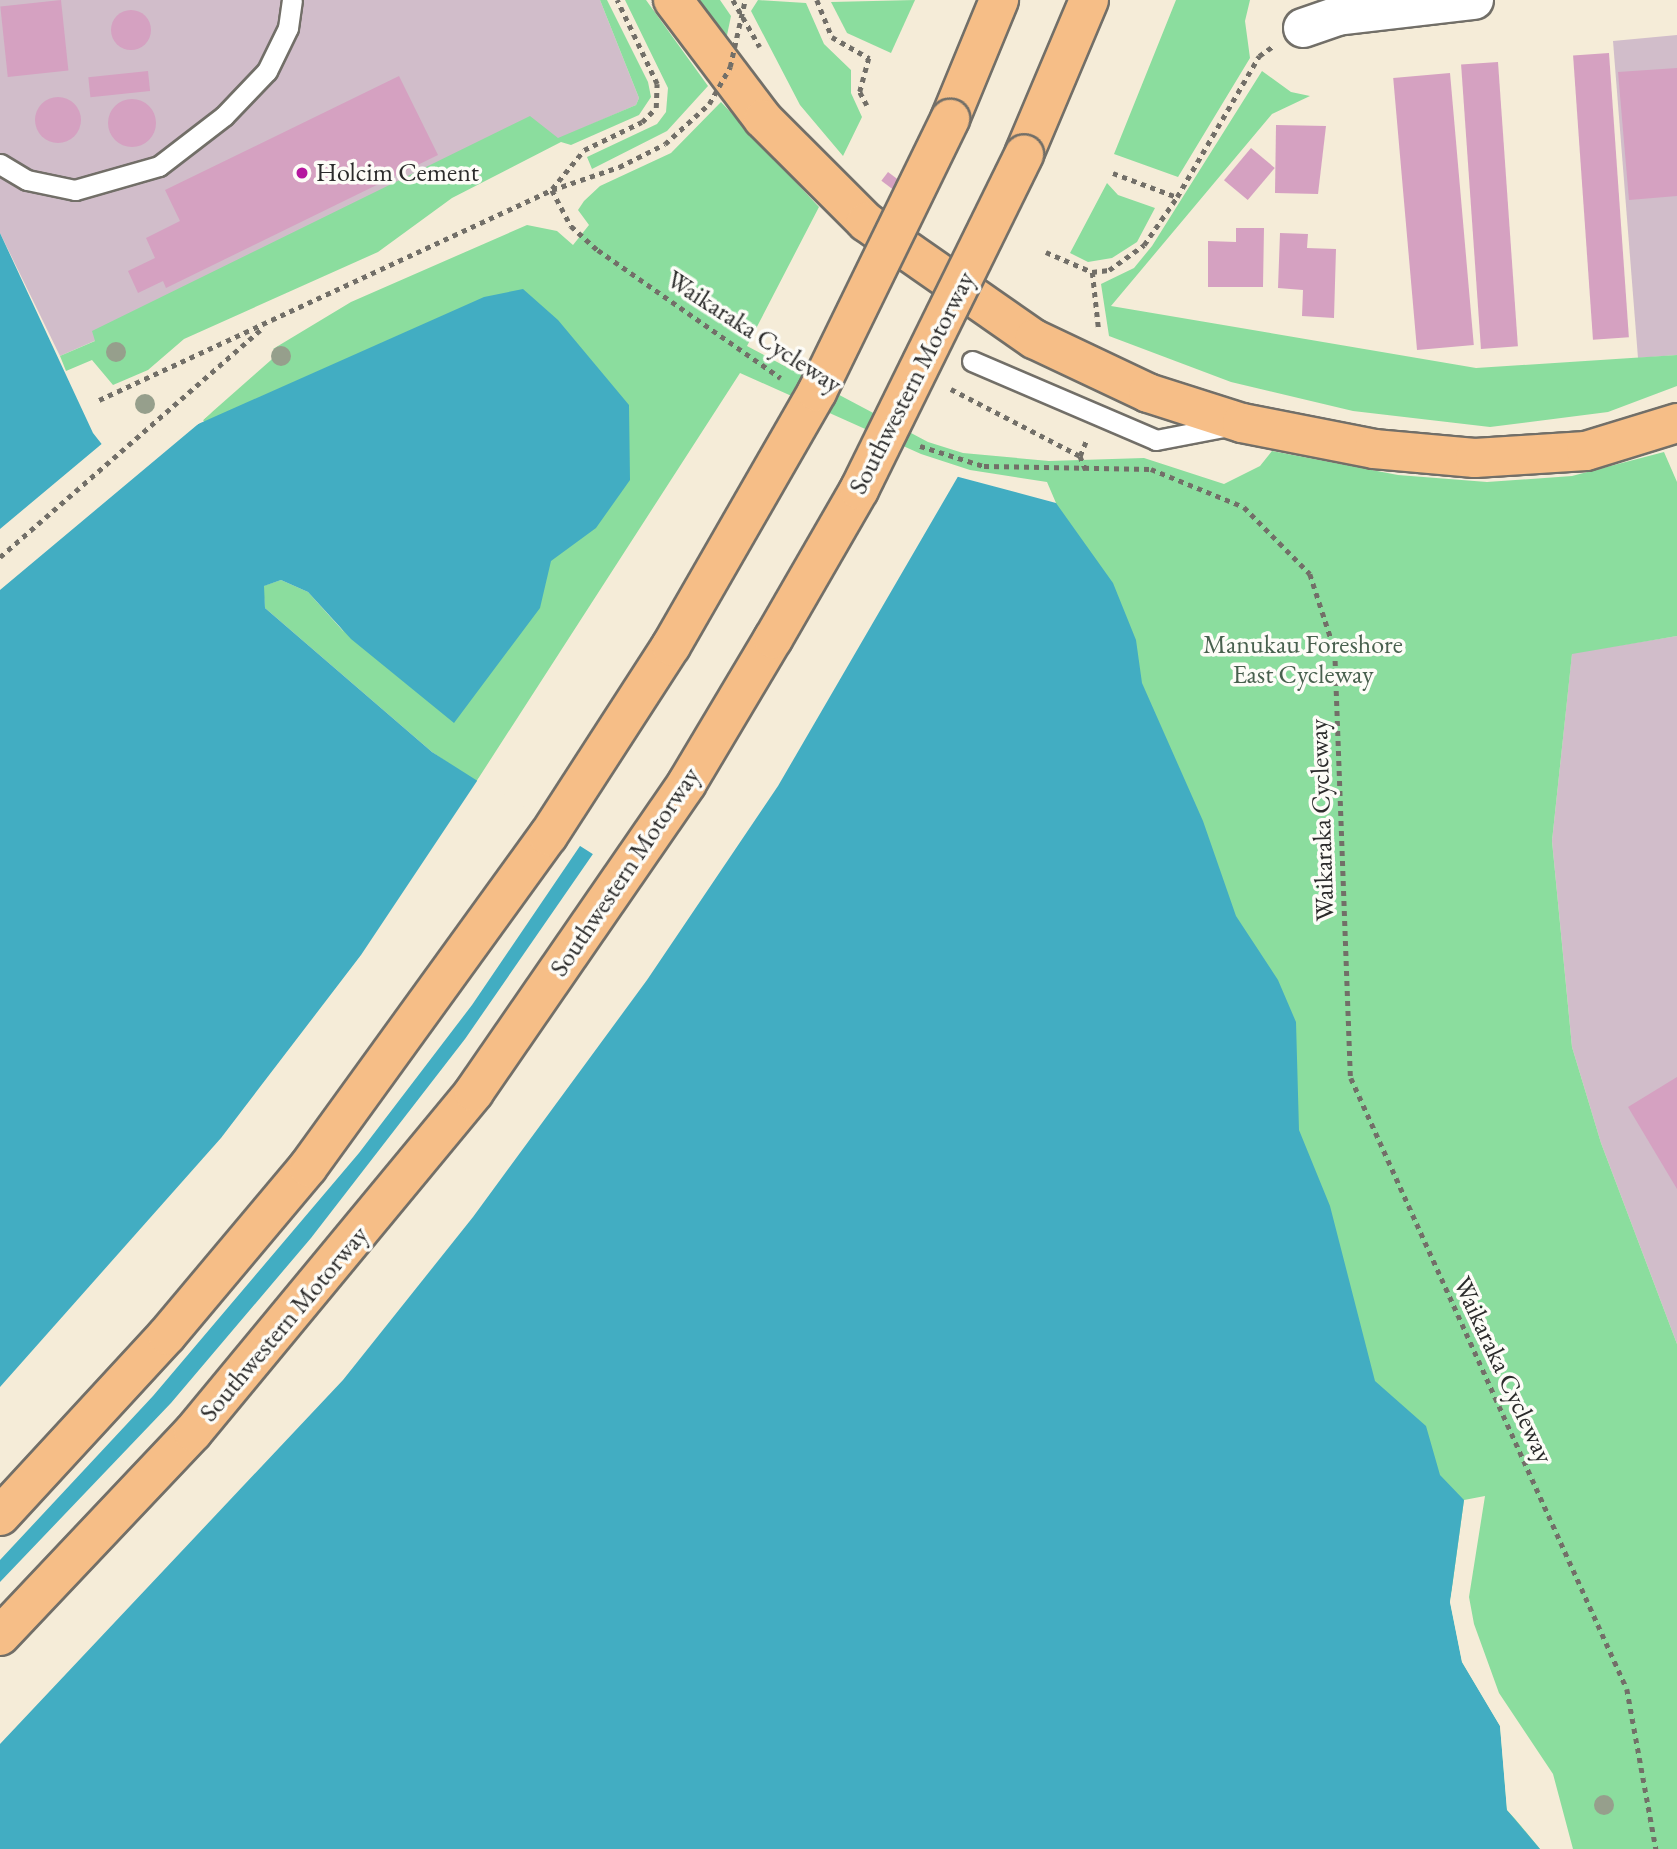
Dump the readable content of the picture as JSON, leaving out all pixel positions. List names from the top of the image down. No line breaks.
{"streets":{"main road":["Southwestern Motorway"],"path":["Waikaraka Cycleway"]},"parks":["Manukau Foreshore East Cycleway"],"places":["Holcim Cement"]}
